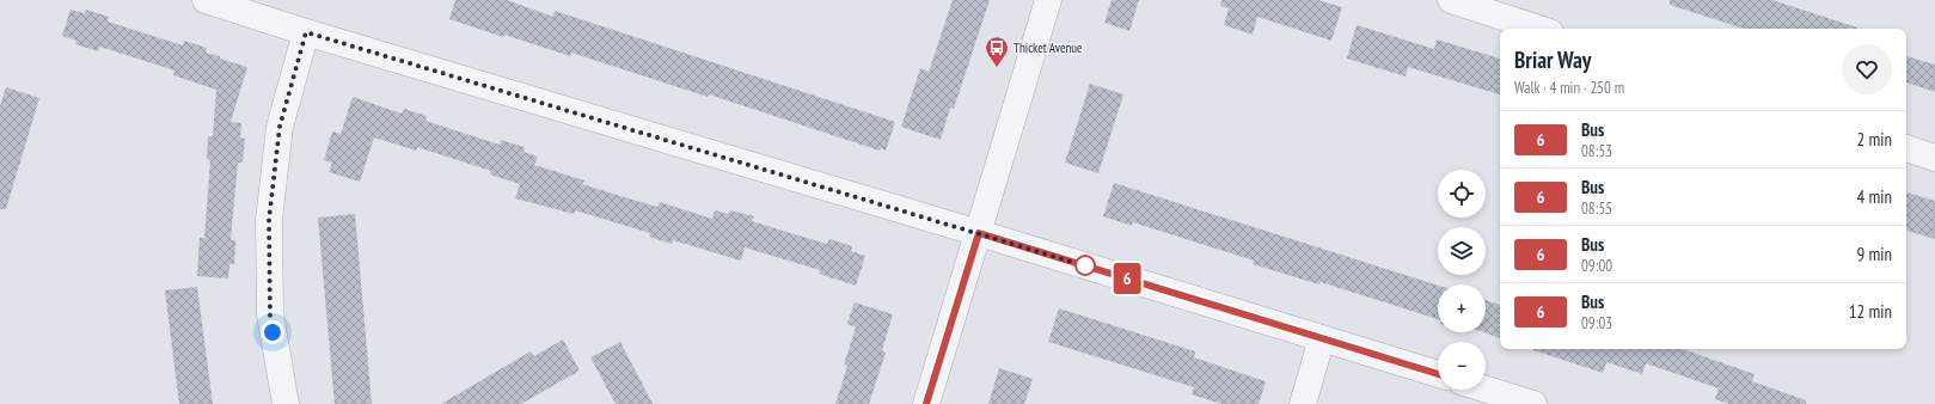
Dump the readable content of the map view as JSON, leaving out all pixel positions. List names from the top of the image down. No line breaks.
{"places":{"bus stop":["Thicket Avenue"]},"lines":["bus line 6"],"page":{"on_map":"6","heading":["Briar Way","Walk · 4 min · 250 m"],"list":[{"mark":"6","name":"Bus","note":"08:53","value":"2 min"},{"mark":"6","name":"Bus","note":"08:55","value":"4 min"},{"mark":"6","name":"Bus","note":"09:00","value":"9 min"},{"mark":"6","name":"Bus","note":"09:03","value":"12 min"}],"map_buttons":["+","−"]}}
